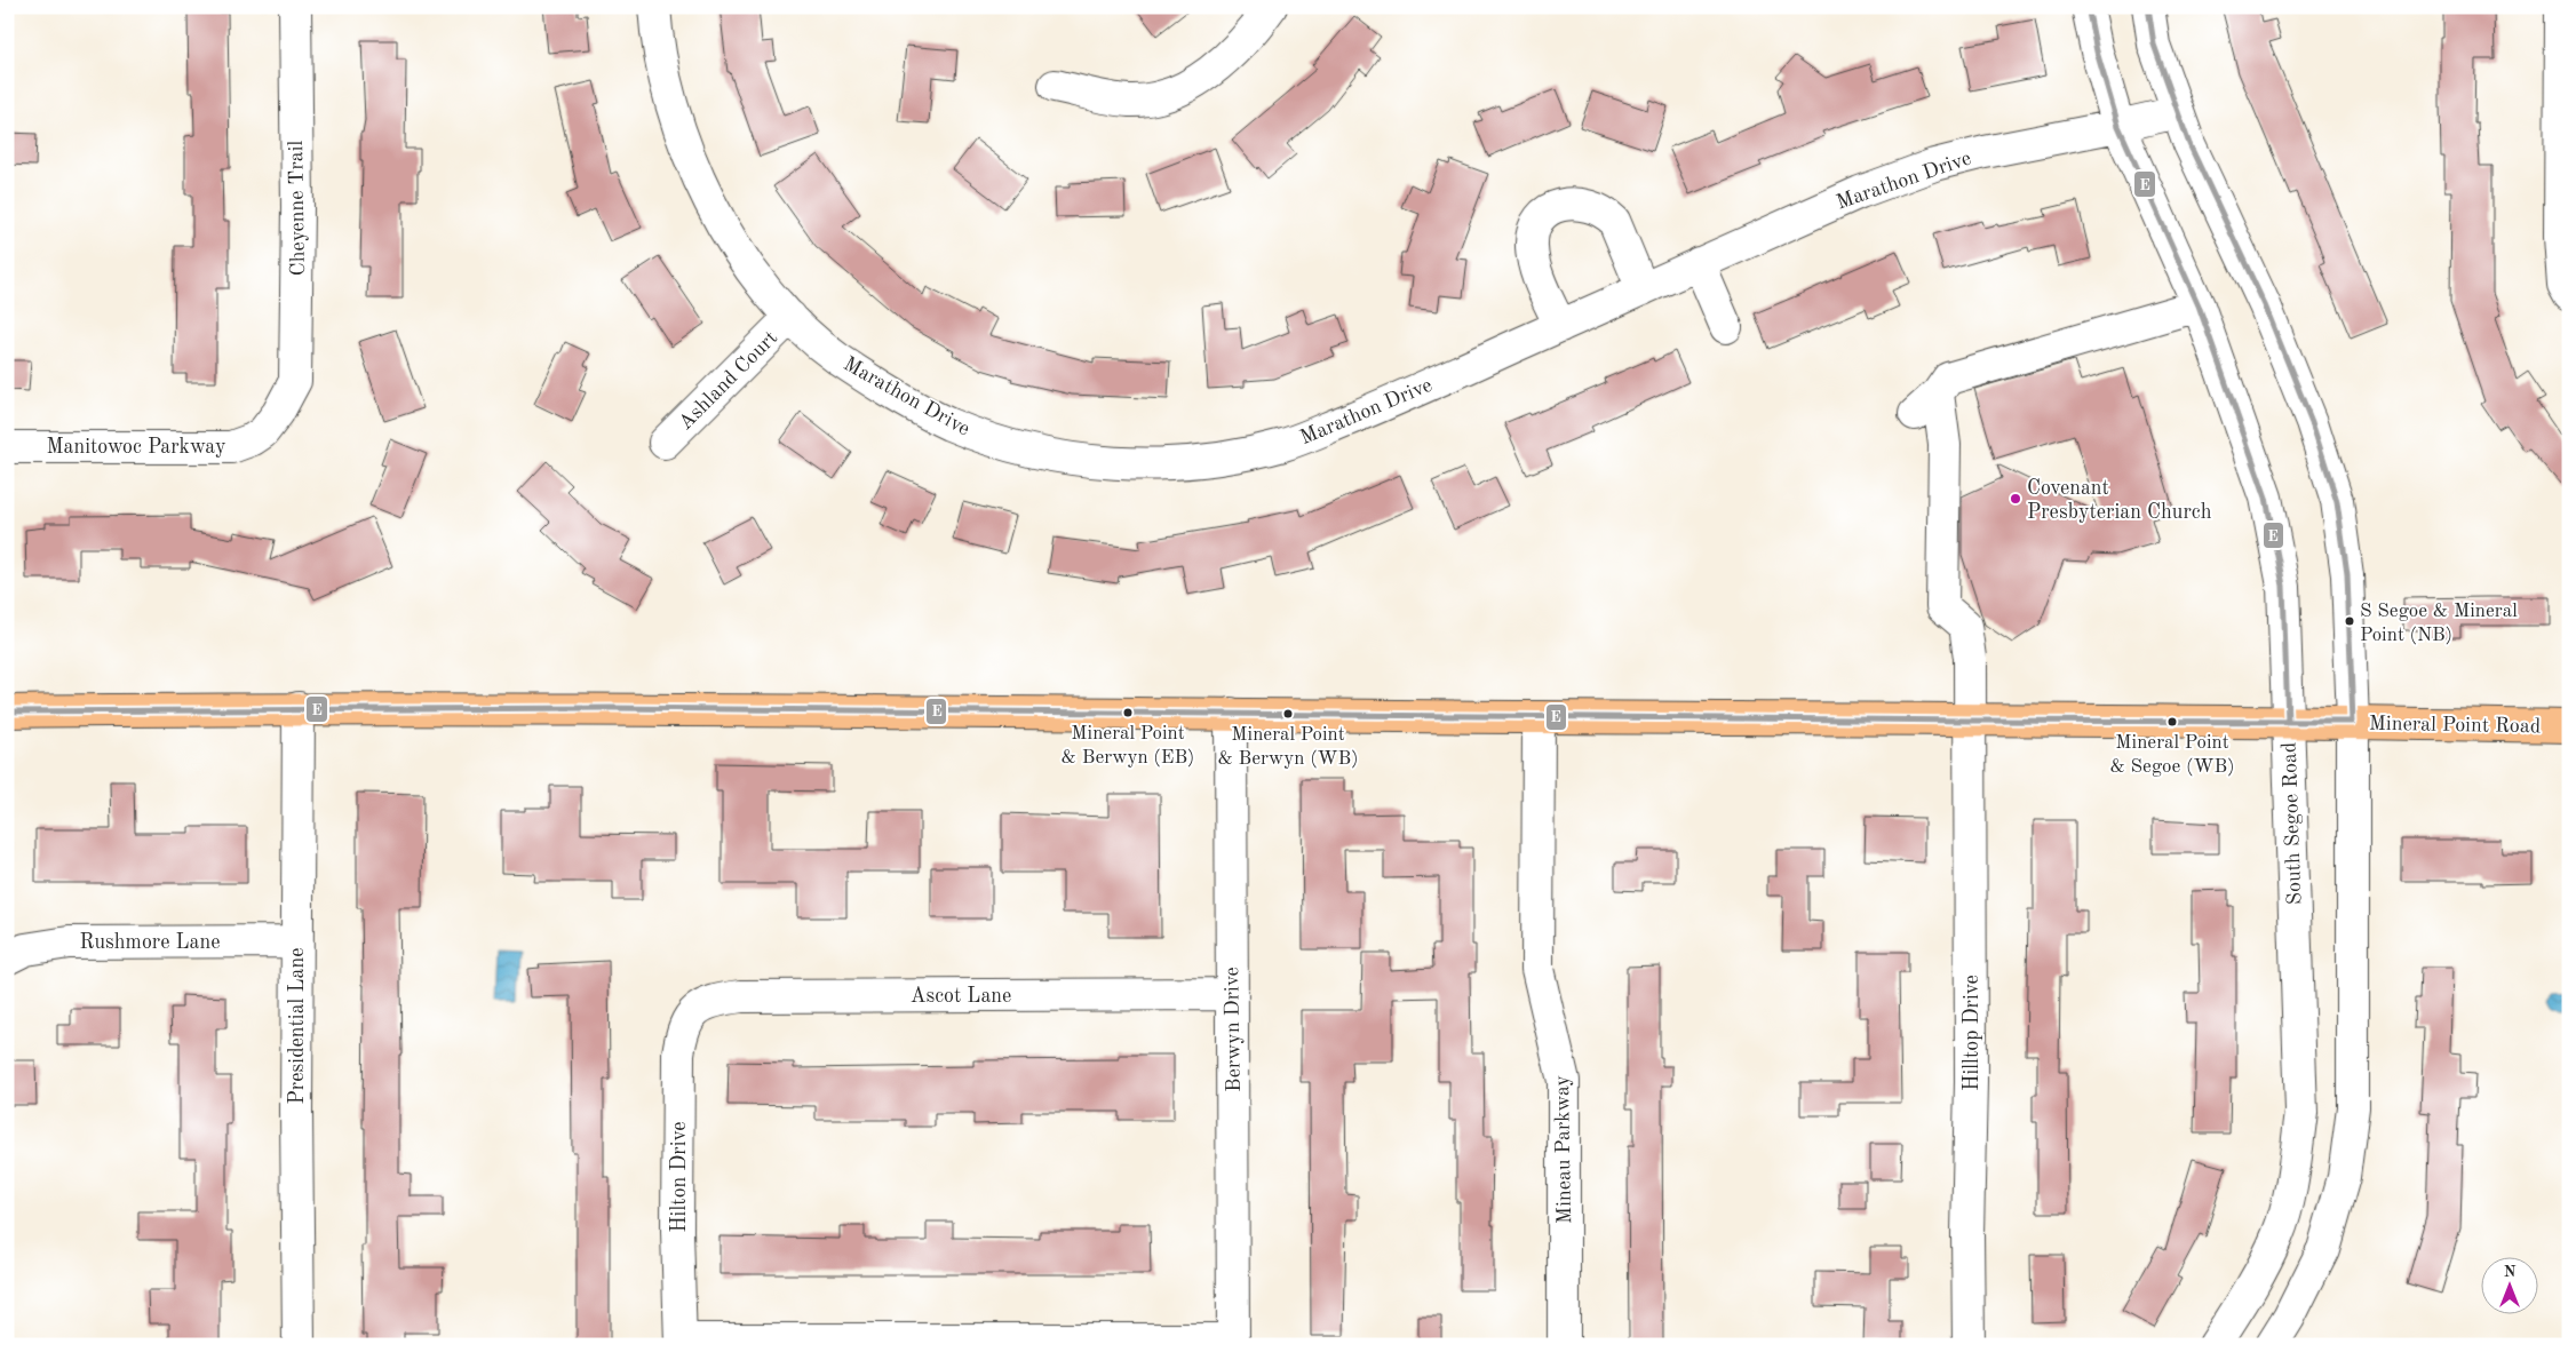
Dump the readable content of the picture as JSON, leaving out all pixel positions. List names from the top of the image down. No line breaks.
{"streets":{"main road":["Mineral Point Road"],"street":["Marathon Drive","Cheyenne Trail","Ashland Court","Manitowoc Parkway","South Segoe Road","Rushmore Lane","Ascot Lane","Presidential Lane","Berwyn Drive","Hilltop Drive","Mineau Parkway","Hilton Drive"]},"crossings":[["Marathon Drive","Ashland Court"],["Marathon Drive","South Segoe Road"],["Cheyenne Trail","Manitowoc Parkway"],["Mineral Point Road","South Segoe Road"],["Mineral Point Road","Presidential Lane"],["Mineral Point Road","Berwyn Drive"],["Mineral Point Road","Hilltop Drive"],["Mineral Point Road","Mineau Parkway"],["Rushmore Lane","Presidential Lane"],["Ascot Lane","Berwyn Drive"],["Ascot Lane","Hilton Drive"]],"places":["Covenant Presbyterian Church","S Segoe & Mineral Point (NB)","Mineral Point & Berwyn (EB)","Mineral Point & Berwyn (WB)","Mineral Point & Segoe (WB)"],"lines":["transit line E"],"north":"top"}
